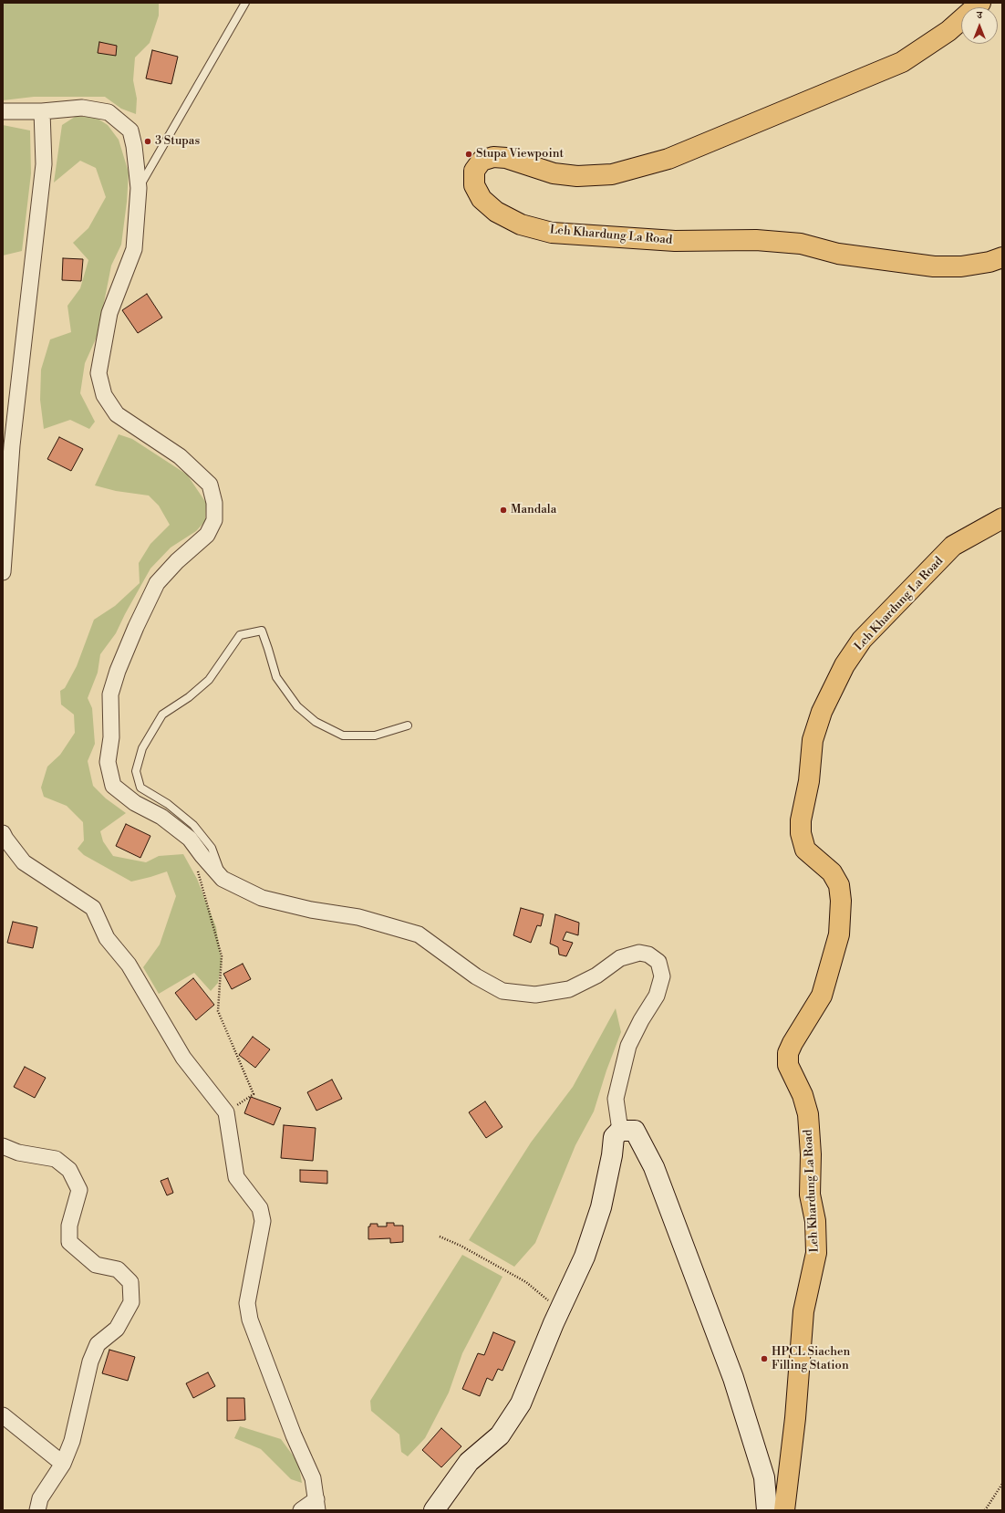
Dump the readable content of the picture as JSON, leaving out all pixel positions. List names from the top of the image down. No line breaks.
{"streets":{"main road":["Leh Khardung La Road"]},"places":["3 Stupas","Stupa Viewpoint","Mandala","HPCL Siachen Filling Station"],"north":"top"}
